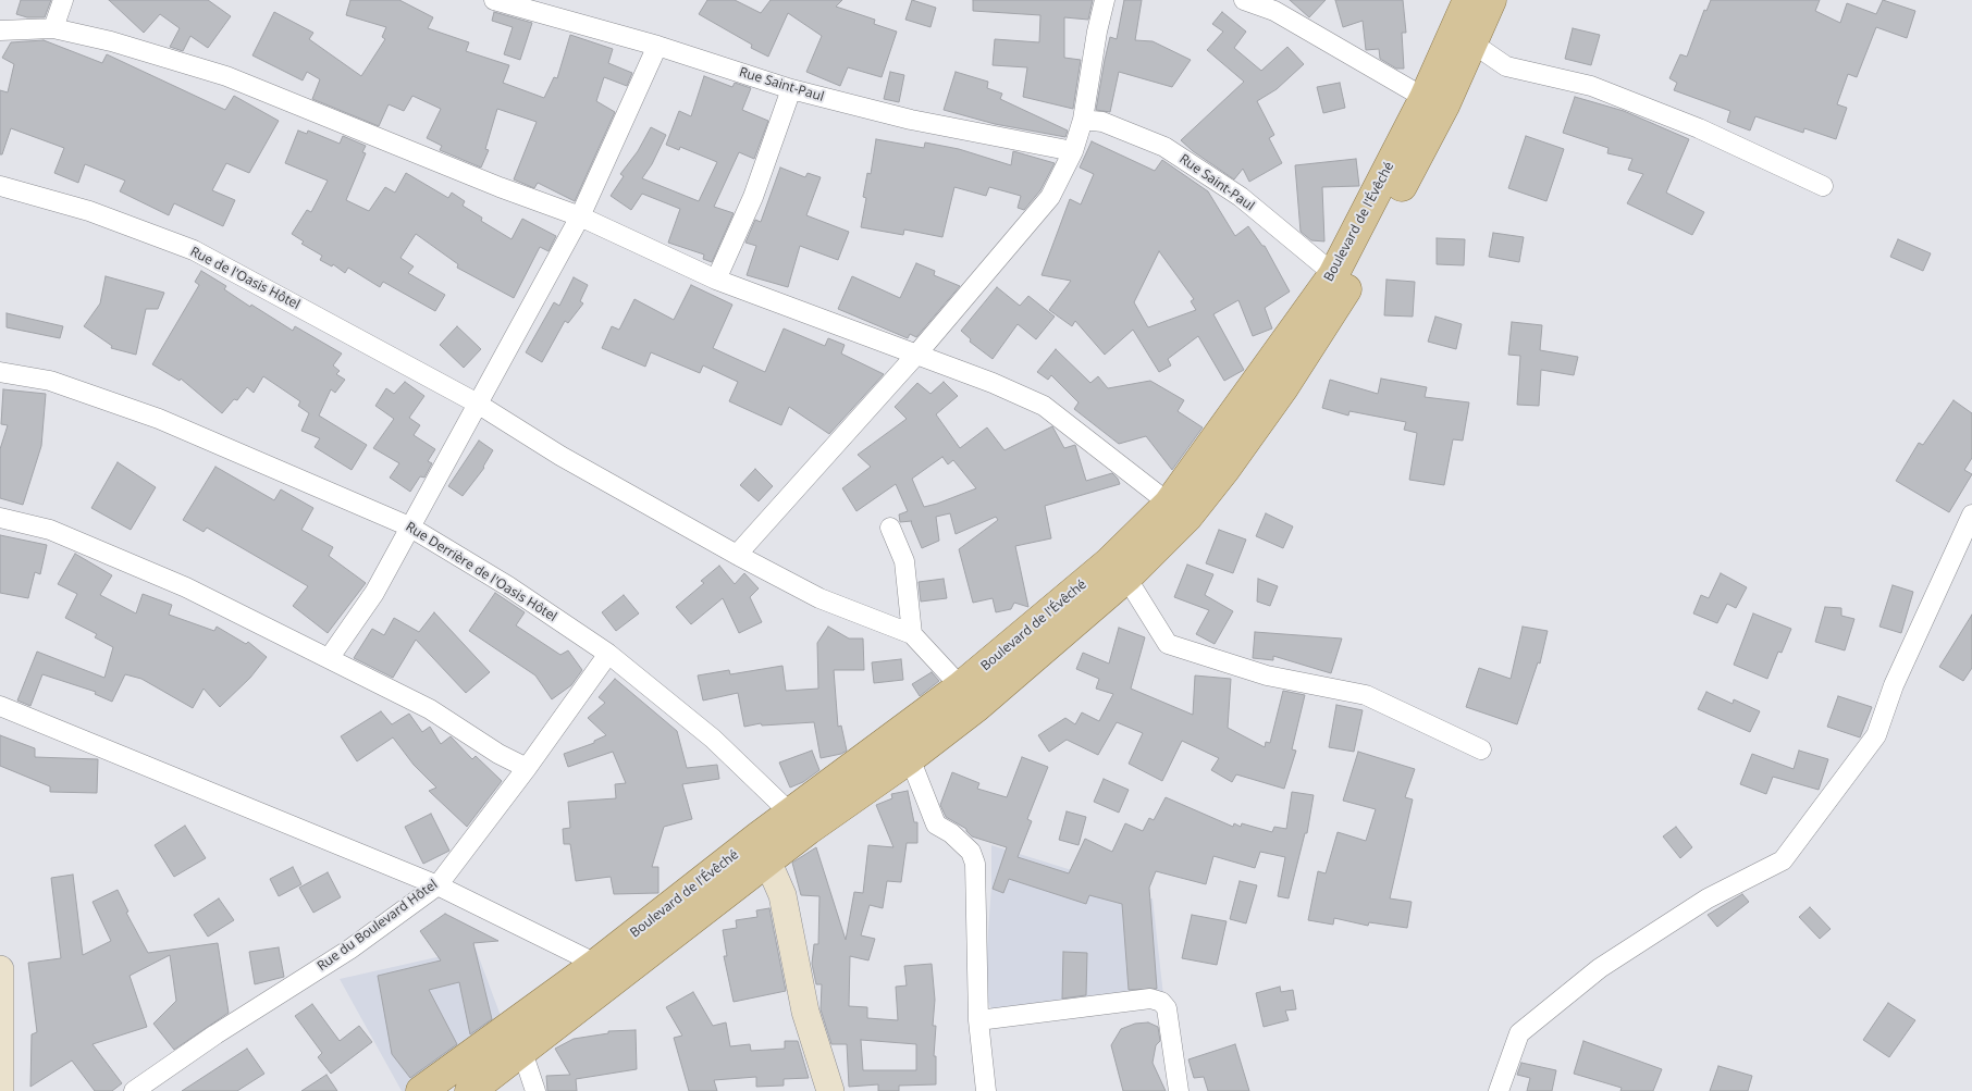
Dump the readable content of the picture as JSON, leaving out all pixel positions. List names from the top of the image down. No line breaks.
{"streets":{"main road":["Boulevard de l'Évêché"],"street":["Rue Saint-Paul","Rue de l'Oasis Hôtel","Rue Derrière de l'Oasis Hôtel","Rue du Boulevard Hôtel"]},"crossings":[["Rue Saint-Paul","Boulevard de l'Évêché"],["Boulevard de l'Évêché","Rue Derrière de l'Oasis Hôtel"],["Rue Derrière de l'Oasis Hôtel","Rue du Boulevard Hôtel"]]}
